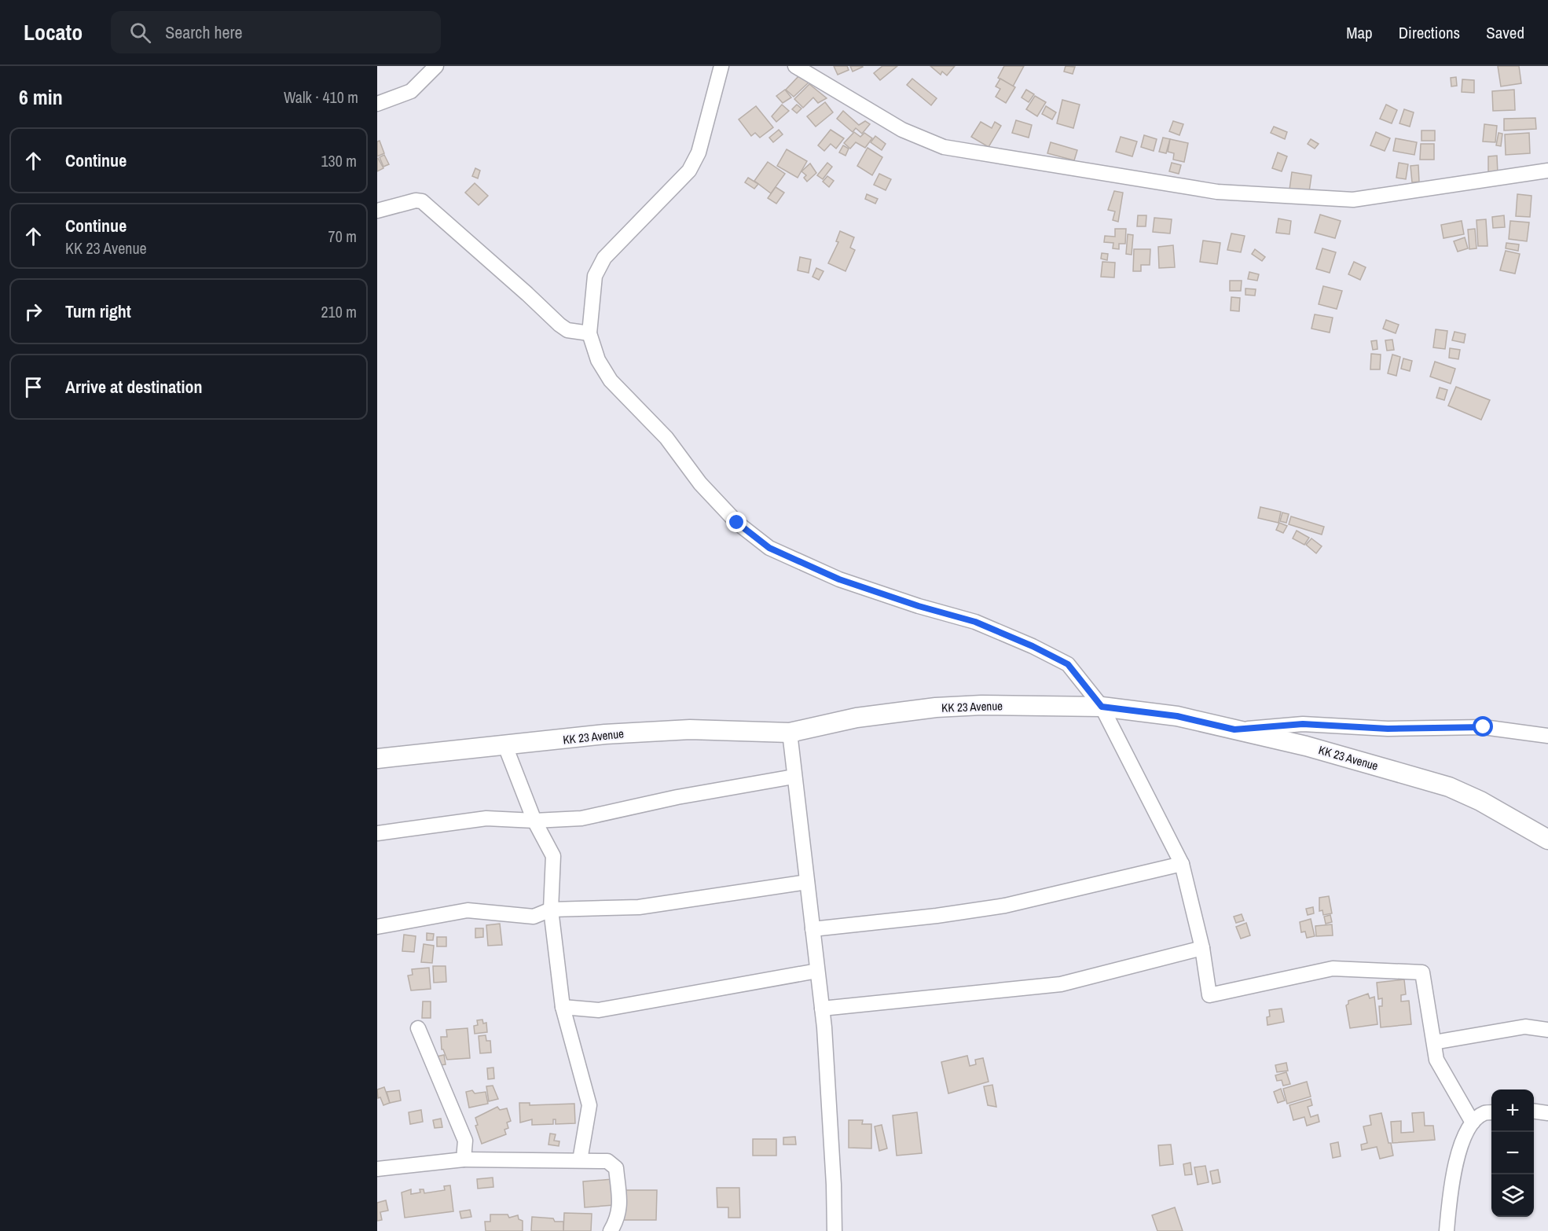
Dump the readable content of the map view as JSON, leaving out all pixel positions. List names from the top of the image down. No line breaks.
{"streets":{"main road":["KK 23 Avenue"]},"page":{"header":"Locato","search":"Search here","nav":["Map","Directions","Saved"],"heading":["6 min","Walk · 410 m"],"list":[["Continue","130 m"],["Continue","KK 23 Avenue","70 m"],["Turn right","210 m"],"Arrive at destination"],"map_buttons":["+","−"]}}
